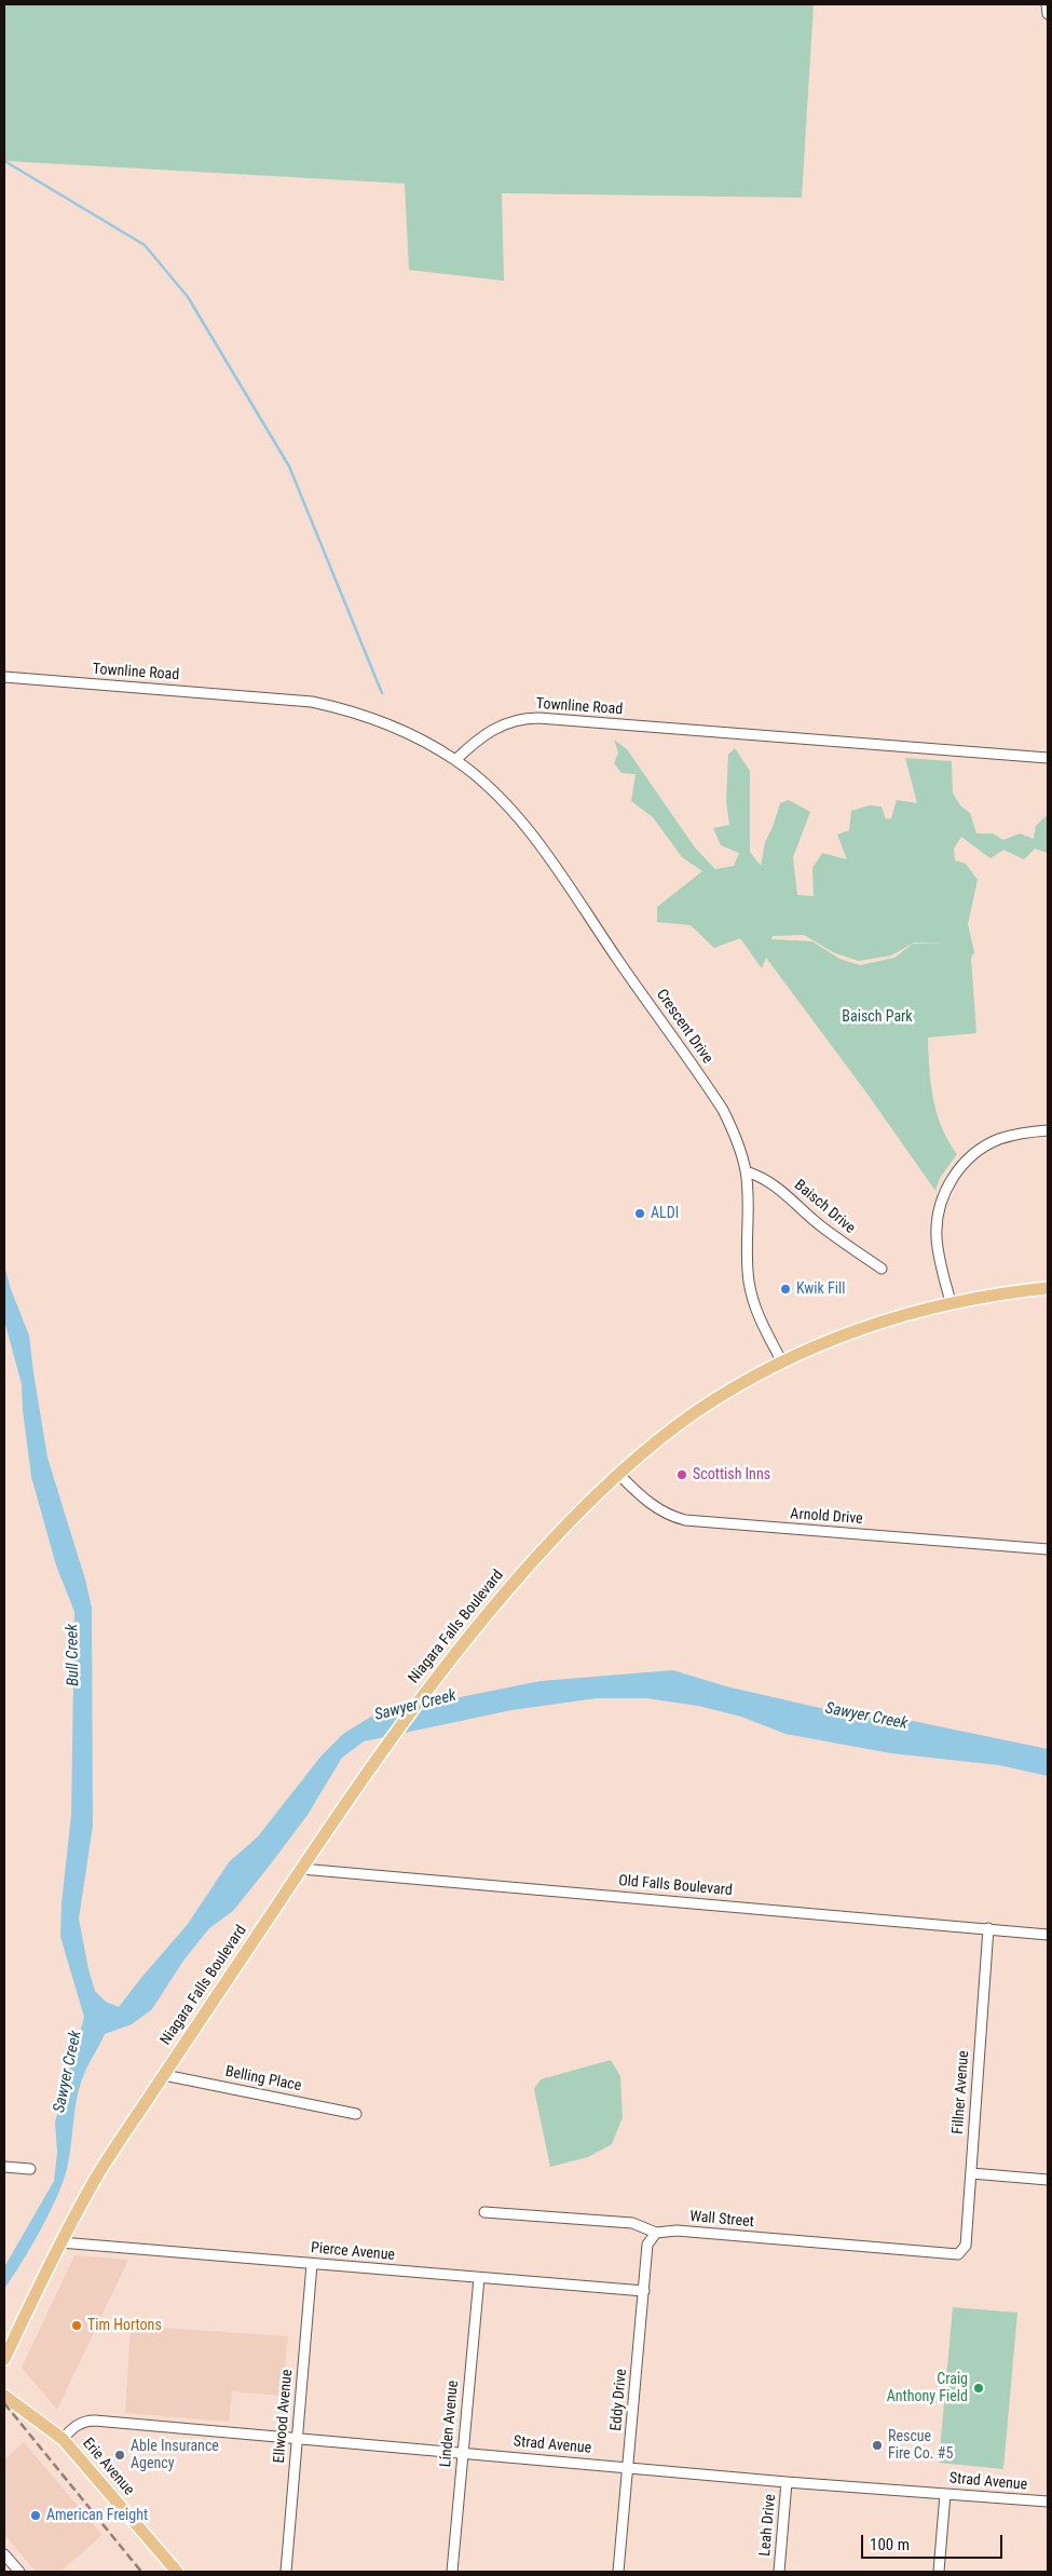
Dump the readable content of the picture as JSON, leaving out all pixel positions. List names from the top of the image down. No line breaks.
{"streets":{"main road":["Niagara Falls Boulevard","Erie Avenue"],"street":["Townline Road","Crescent Drive","Baisch Drive","Arnold Drive","Old Falls Boulevard","Belling Place","Fillner Avenue","Wall Street","Pierce Avenue","Eddy Drive","Ellwood Avenue","Linden Avenue","Strad Avenue","Leah Drive"]},"crossings":[["Townline Road","Crescent Drive"],["Crescent Drive","Baisch Drive"],["Crescent Drive","Niagara Falls Boulevard"],["Arnold Drive","Niagara Falls Boulevard"],["Niagara Falls Boulevard","Old Falls Boulevard"],["Niagara Falls Boulevard","Belling Place"],["Niagara Falls Boulevard","Pierce Avenue"],["Old Falls Boulevard","Fillner Avenue"],["Fillner Avenue","Wall Street"],["Wall Street","Eddy Drive"],["Pierce Avenue","Eddy Drive"],["Pierce Avenue","Ellwood Avenue"],["Pierce Avenue","Linden Avenue"],["Eddy Drive","Strad Avenue"],["Ellwood Avenue","Strad Avenue"],["Linden Avenue","Strad Avenue"],["Strad Avenue","Erie Avenue"],["Strad Avenue","Leah Drive"]],"water":["Bull Creek","Sawyer Creek"],"parks":["Baisch Park"],"places":["ALDI","Kwik Fill","Scottish Inns","Tim Hortons","Craig Anthony Field","Rescue Fire Co. #5","Able Insurance Agency","American Freight"],"scale_bar":"100 m"}
